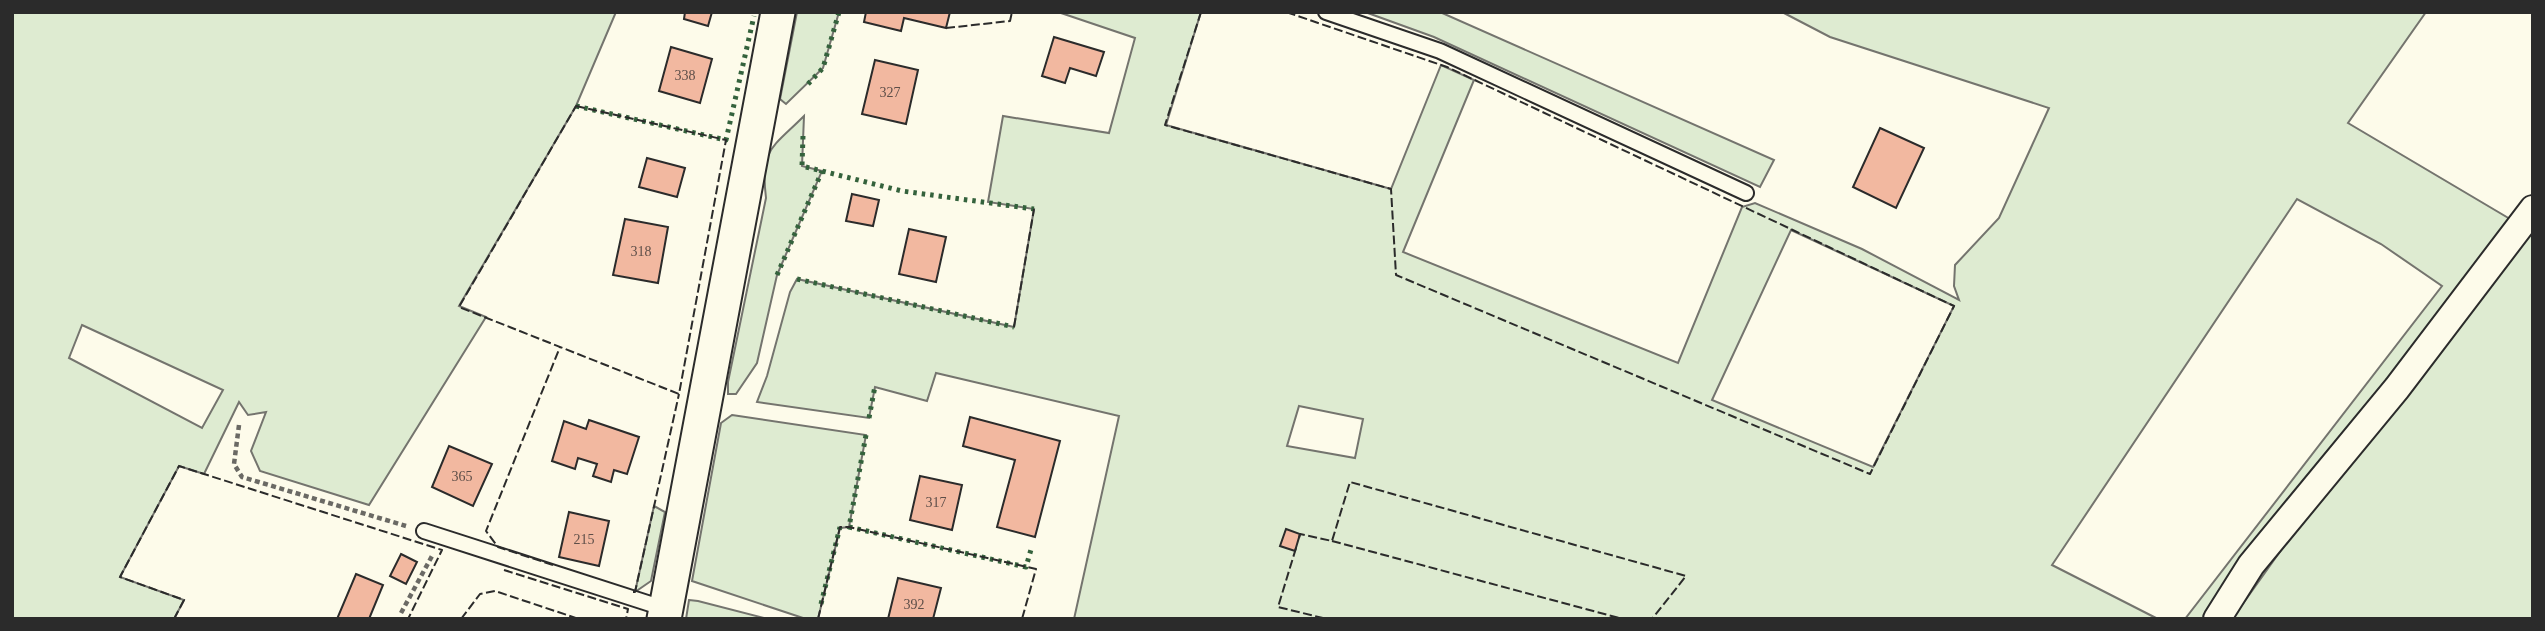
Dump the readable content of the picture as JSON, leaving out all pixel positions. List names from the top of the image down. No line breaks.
{"house_numbers":["338","327","318","365","317","215","392"]}
